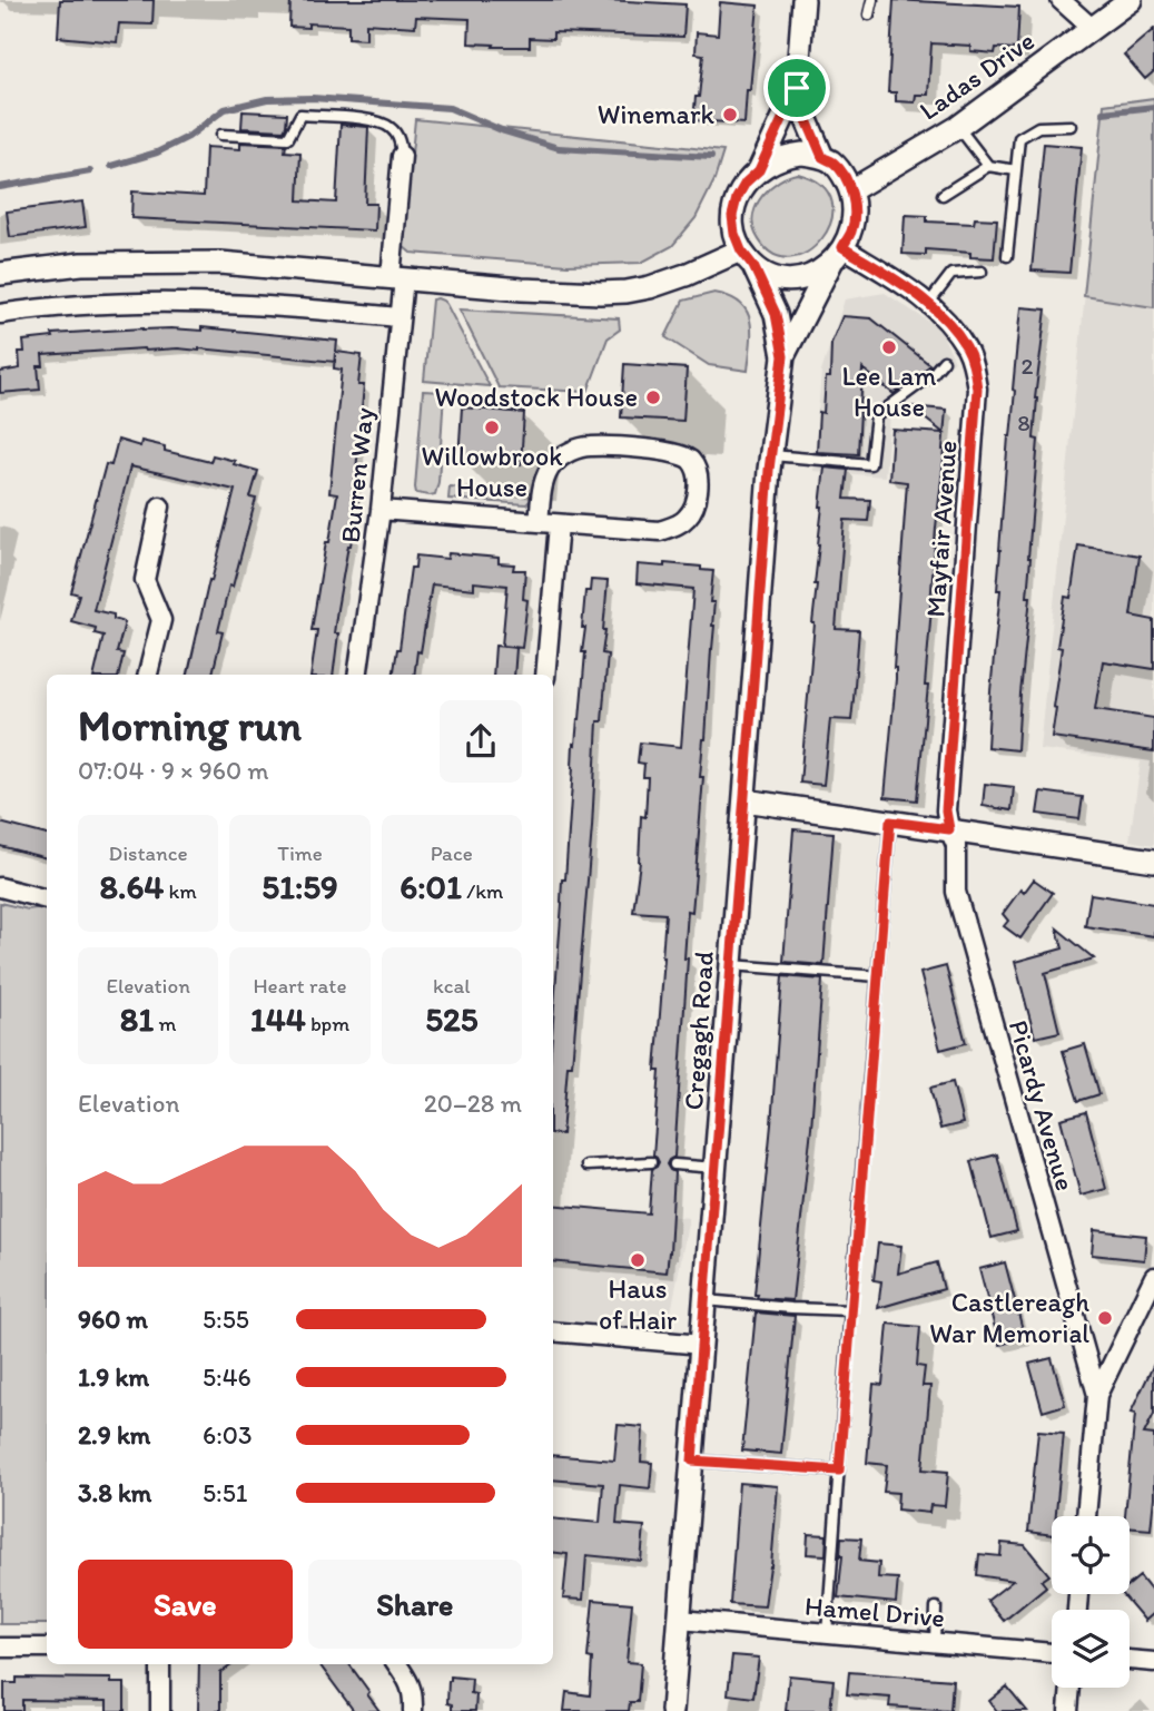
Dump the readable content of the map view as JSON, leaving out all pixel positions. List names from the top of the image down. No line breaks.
{"streets":{"street":["Ladas Drive","Burren Way","Mayfair Avenue","Cregagh Road","Picardy Avenue","Hamel Drive"]},"crossings":[["Ladas Drive","Mayfair Avenue"],["Ladas Drive","Cregagh Road"],["Mayfair Avenue","Cregagh Road"],["Mayfair Avenue","Picardy Avenue"],["Cregagh Road","Hamel Drive"]],"places":["Winemark","Lee Lam House","Woodstock House","Willowbrook House","Haus of Hair","Castlereagh War Memorial"],"house_numbers":["2","8"],"page":{"heading":["Morning run","07:04 · 9 × 960 m"],"stats":[["Distance","8.64 km"],["Time","51:59"],["Pace","6:01 /km"],["Elevation","81 m"],["Heart rate","144 bpm"],["kcal","525"]],"chart":["Elevation","20–28 m"],"list":[{"name":"960 m","note":"5:55"},{"name":"1.9 km","note":"5:46"},{"name":"2.9 km","note":"6:03"},{"name":"3.8 km","note":"5:51"}],"buttons":["Save","Share"]}}
